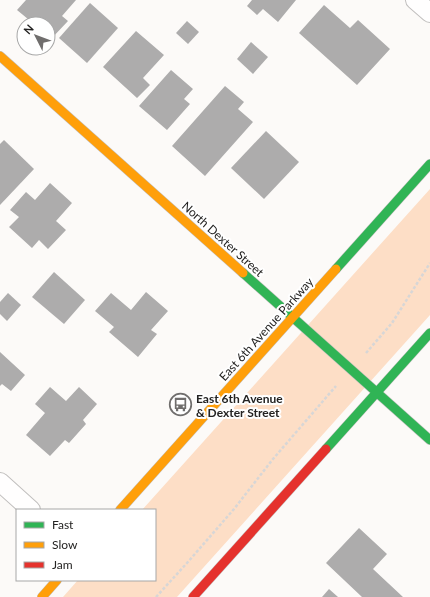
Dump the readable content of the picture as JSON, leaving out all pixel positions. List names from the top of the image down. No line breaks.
{"streets":{"main road":["North Dexter Street","East 6th Avenue Parkway"]},"crossings":[["North Dexter Street","East 6th Avenue Parkway"]],"places":{"bus stop":["East 6th Avenue & Dexter Street"]},"legend":["Fast","Slow","Jam"],"north":"top left"}
